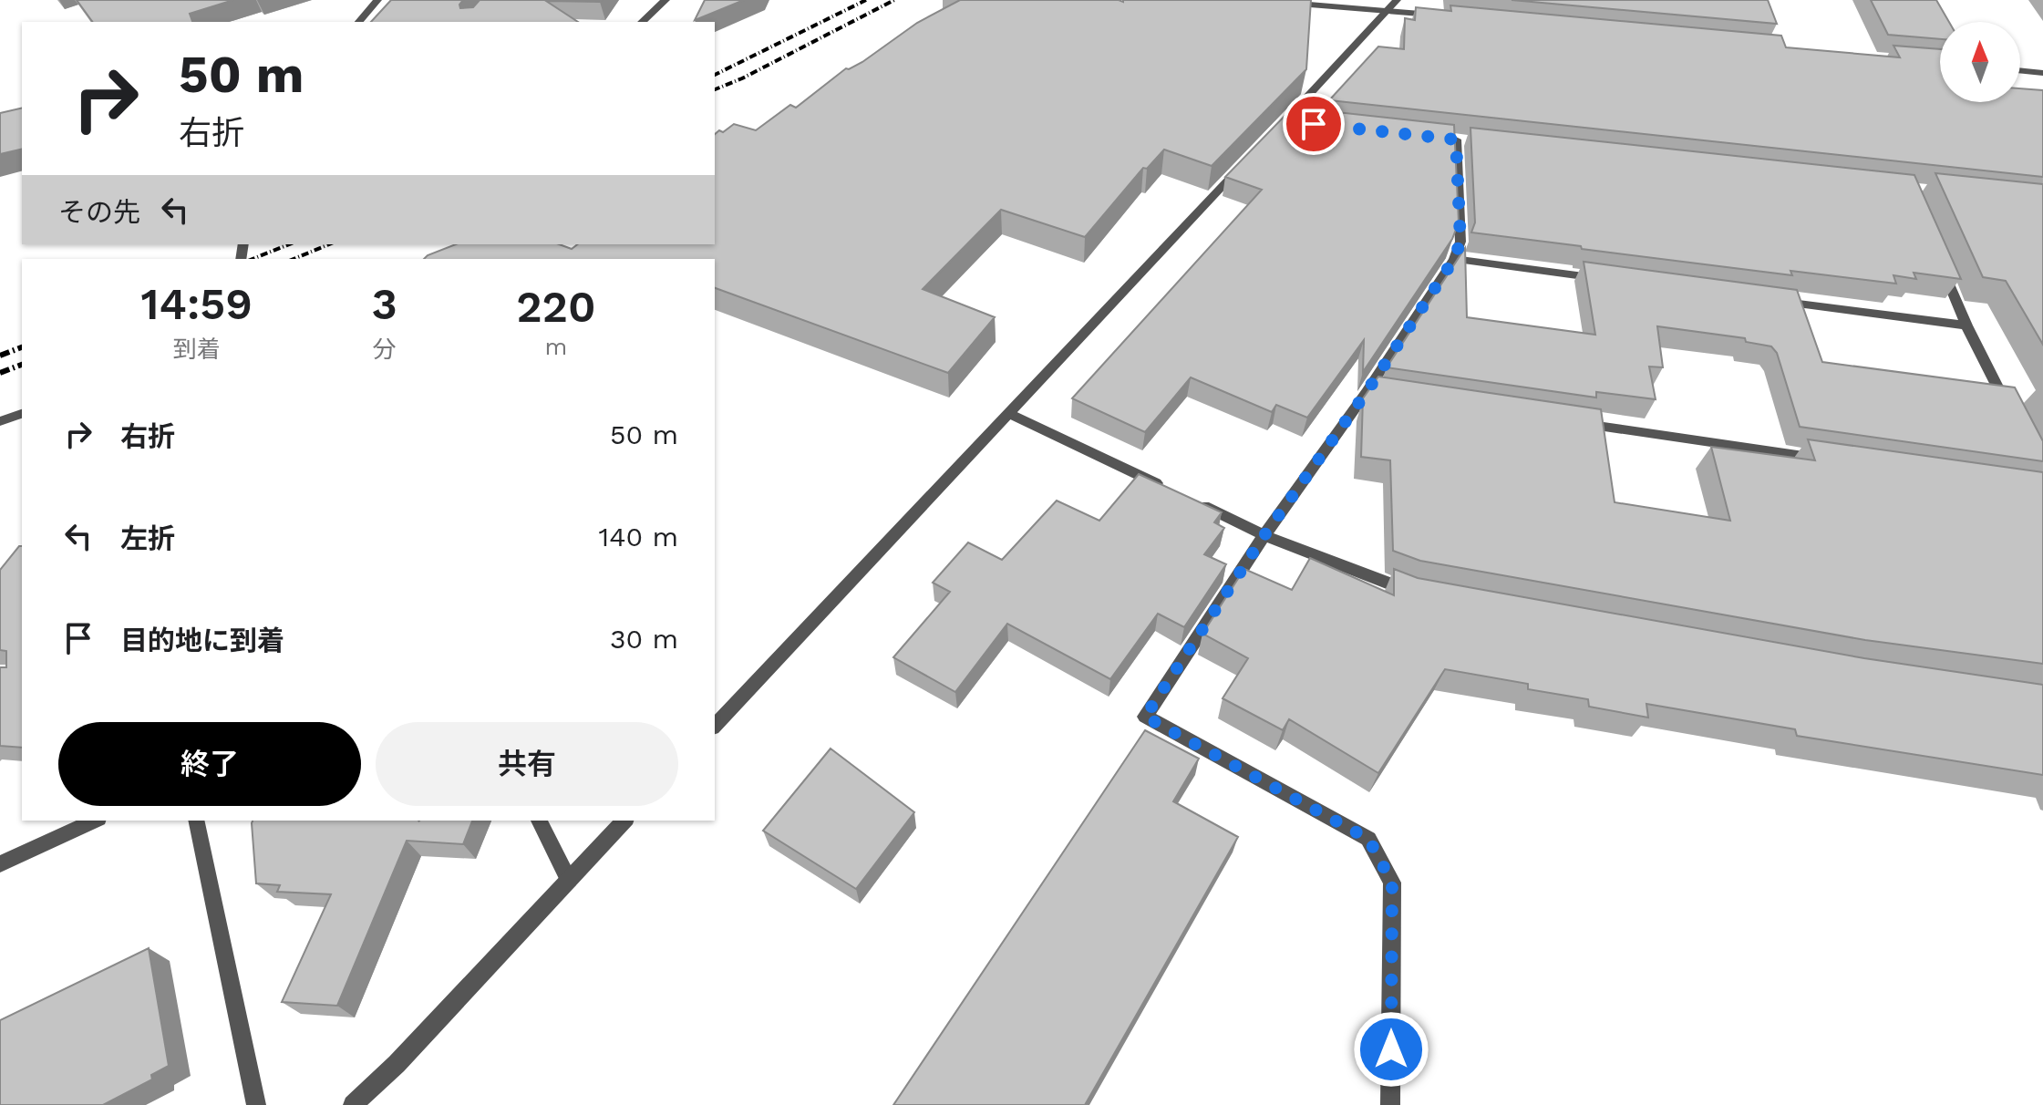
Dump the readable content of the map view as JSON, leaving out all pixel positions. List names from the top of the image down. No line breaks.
{"north":"top","page":{"turn":["50 m","右折"],"then":"その先","eta":["14:59","到着","3","分","220","m"],"list":[{"name":"右折","value":"50 m"},{"name":"左折","value":"140 m"},{"name":"目的地に到着","value":"30 m"}],"buttons":["終了","共有"]}}
